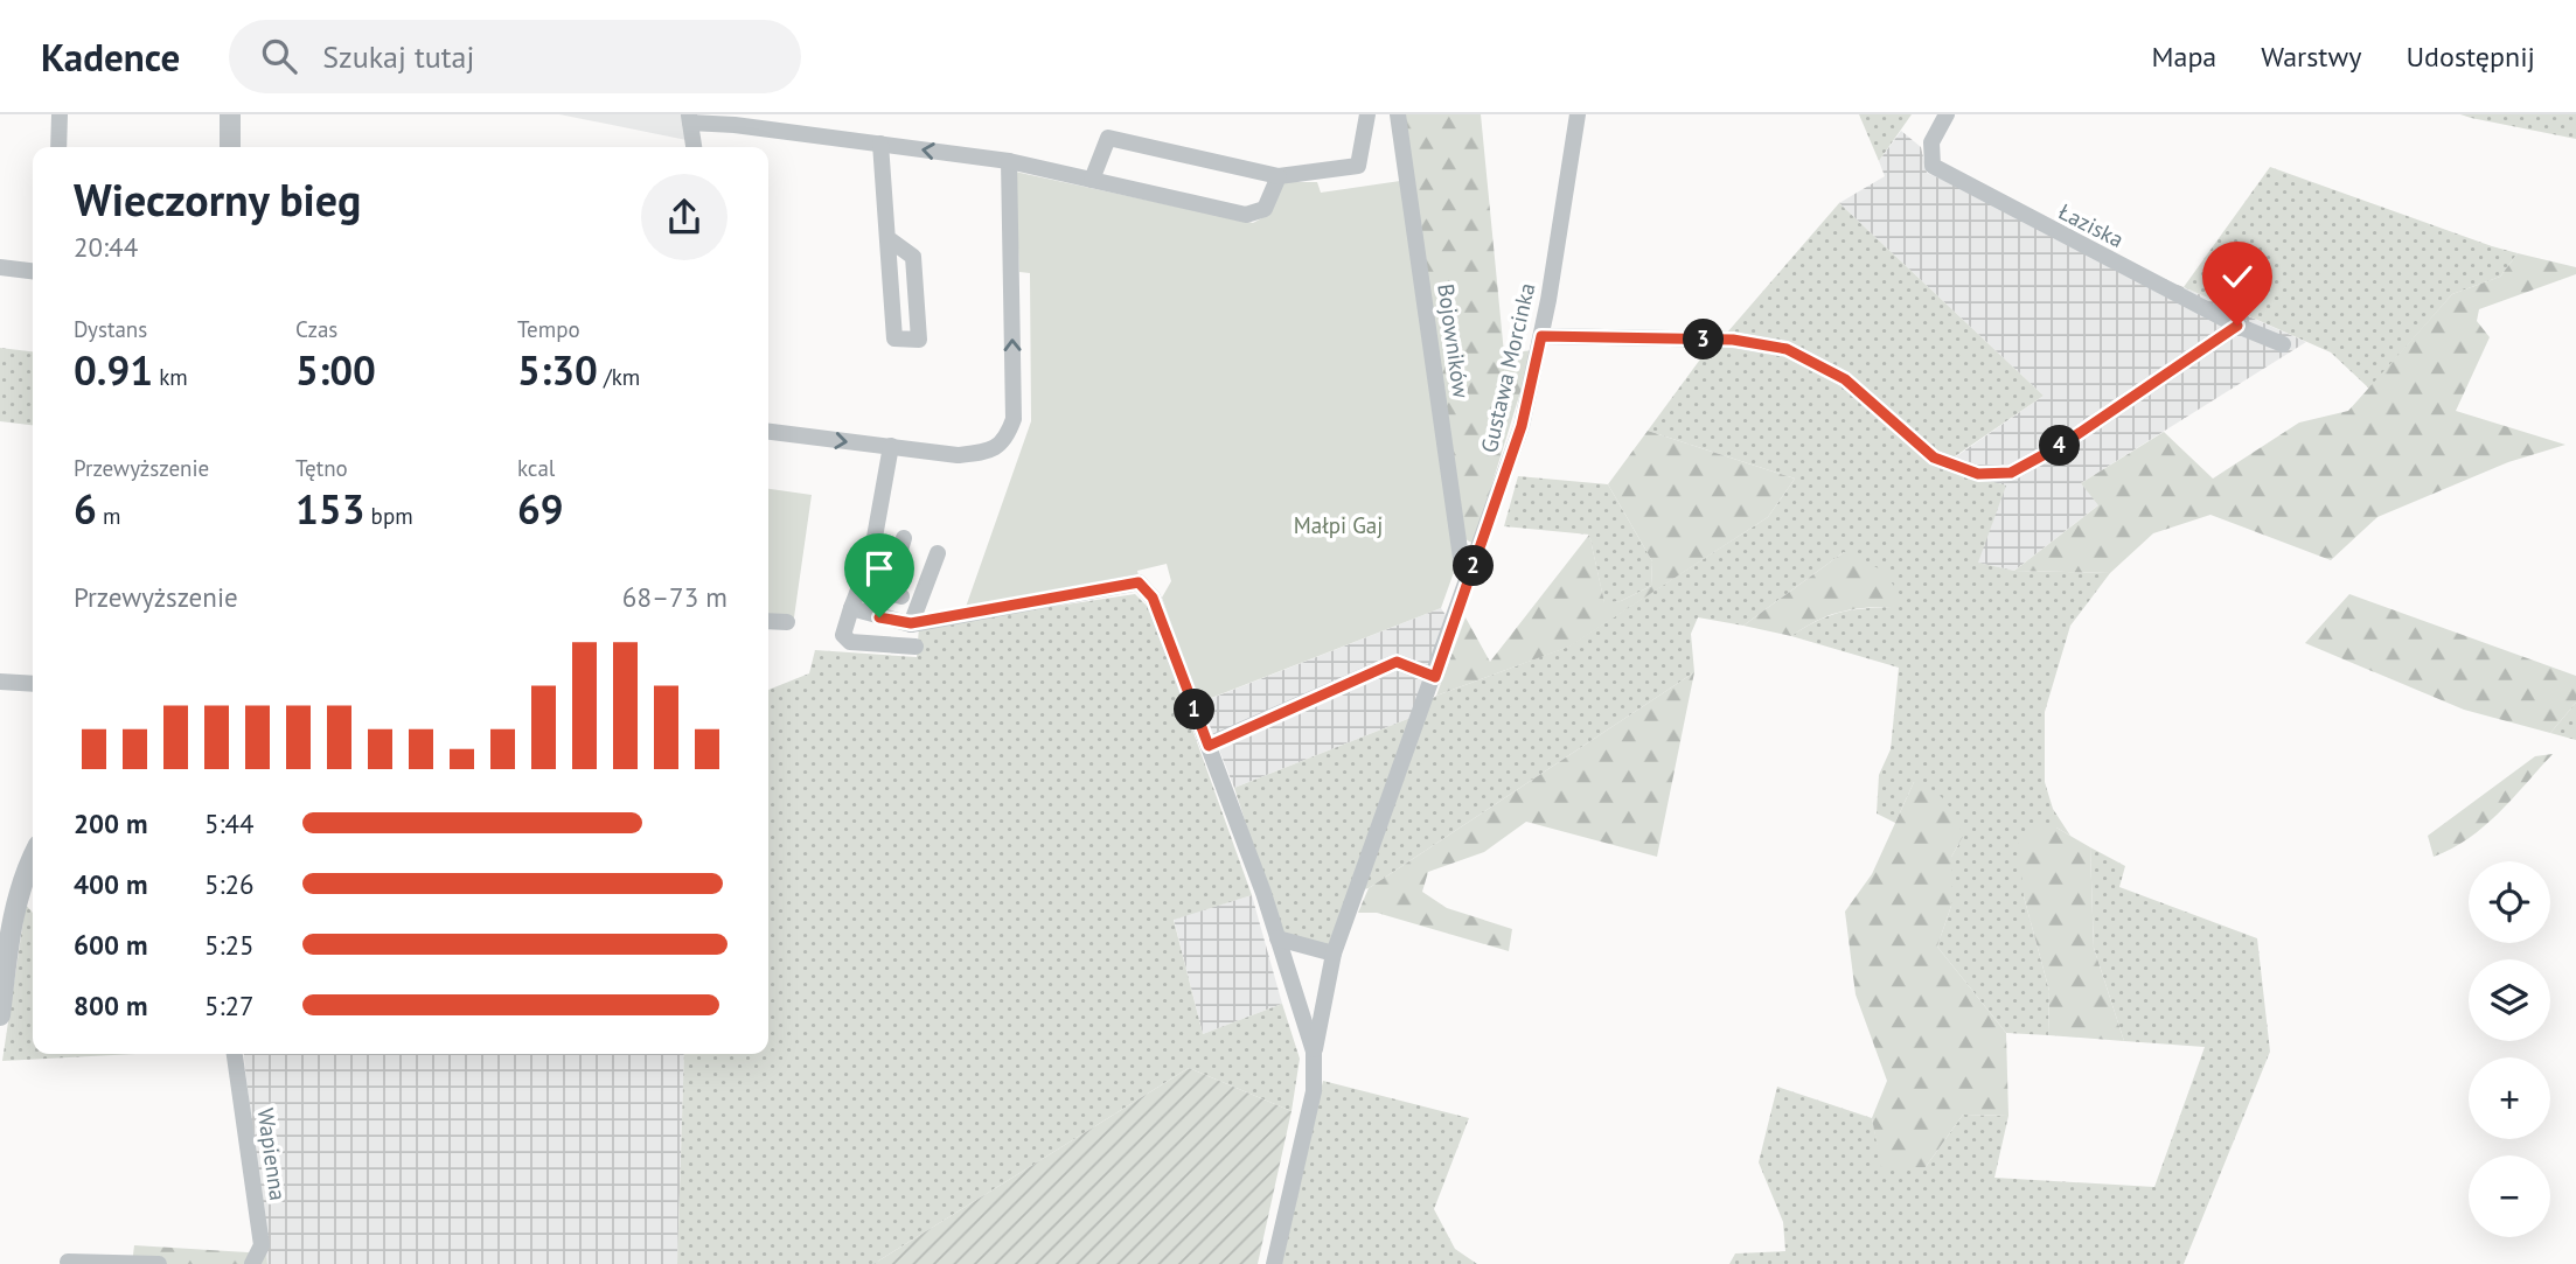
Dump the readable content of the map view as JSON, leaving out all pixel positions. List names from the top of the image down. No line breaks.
{"streets":{"street":["Łaziska","Bojowników","Gustawa Morcinka","Wapienna"]},"crossings":[["Bojowników","Gustawa Morcinka"]],"parks":["Małpi Gaj"],"page":{"header":"Kadence","search":"Szukaj tutaj","nav":["Mapa","Warstwy","Udostępnij"],"heading":["Wieczorny bieg","20:44"],"stats":[["Dystans","0.91 km"],["Czas","5:00"],["Tempo","5:30 /km"],["Przewyższenie","6 m"],["Tętno","153 bpm"],["kcal","69"]],"pins":["3","4","2","1"],"chart":["Przewyższenie","68–73 m"],"list":[{"name":"200 m","note":"5:44"},{"name":"400 m","note":"5:26"},{"name":"600 m","note":"5:25"},{"name":"800 m","note":"5:27"}],"map_buttons":["+","−"]}}
